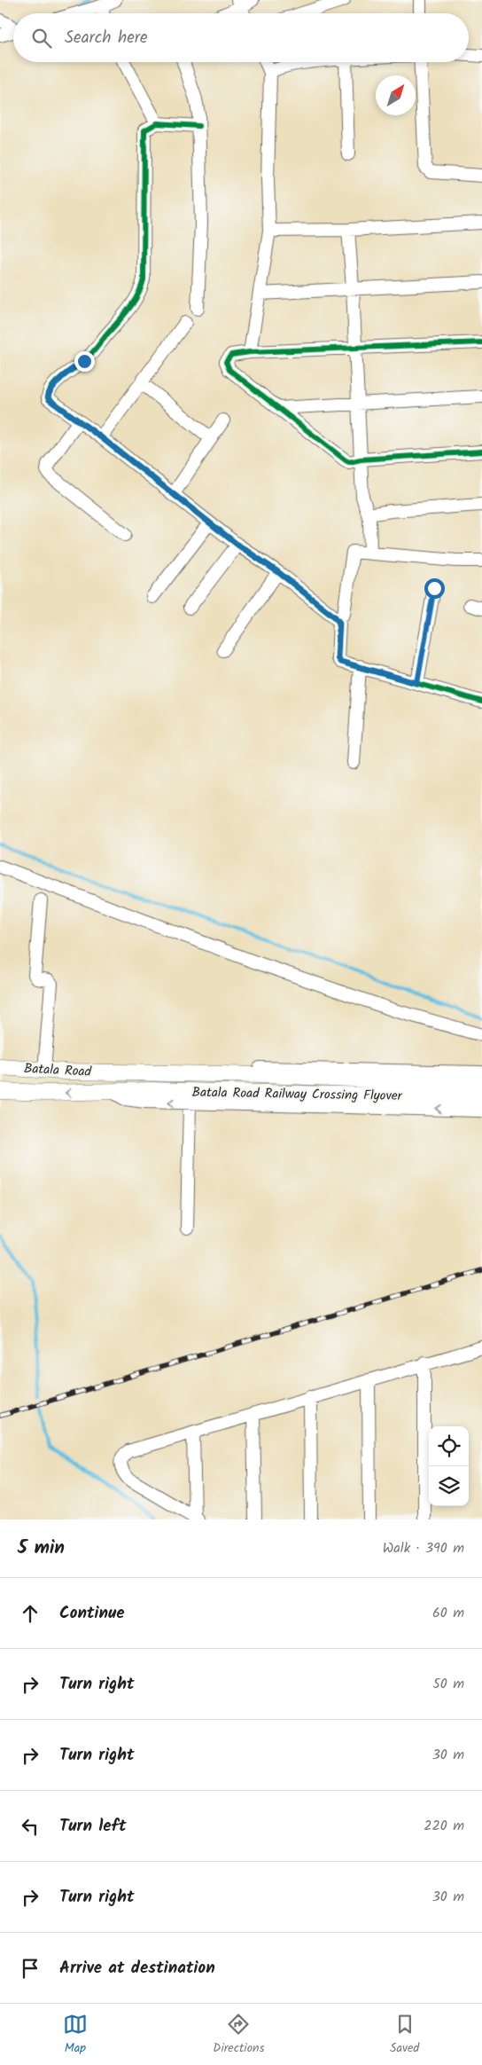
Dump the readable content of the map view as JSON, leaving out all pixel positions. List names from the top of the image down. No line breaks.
{"streets":{"main road":["Batala Road","Batala Road Railway Crossing Flyover"]},"crossings":[["Batala Road","Batala Road Railway Crossing Flyover"]],"north":"top right","page":{"search":"Search here","heading":["5 min","Walk · 390 m"],"list":[["Continue","60 m"],["Turn right","50 m"],["Turn right","30 m"],["Turn left","220 m"],["Turn right","30 m"],"Arrive at destination"],"nav":["Map","Directions","Saved"]}}
